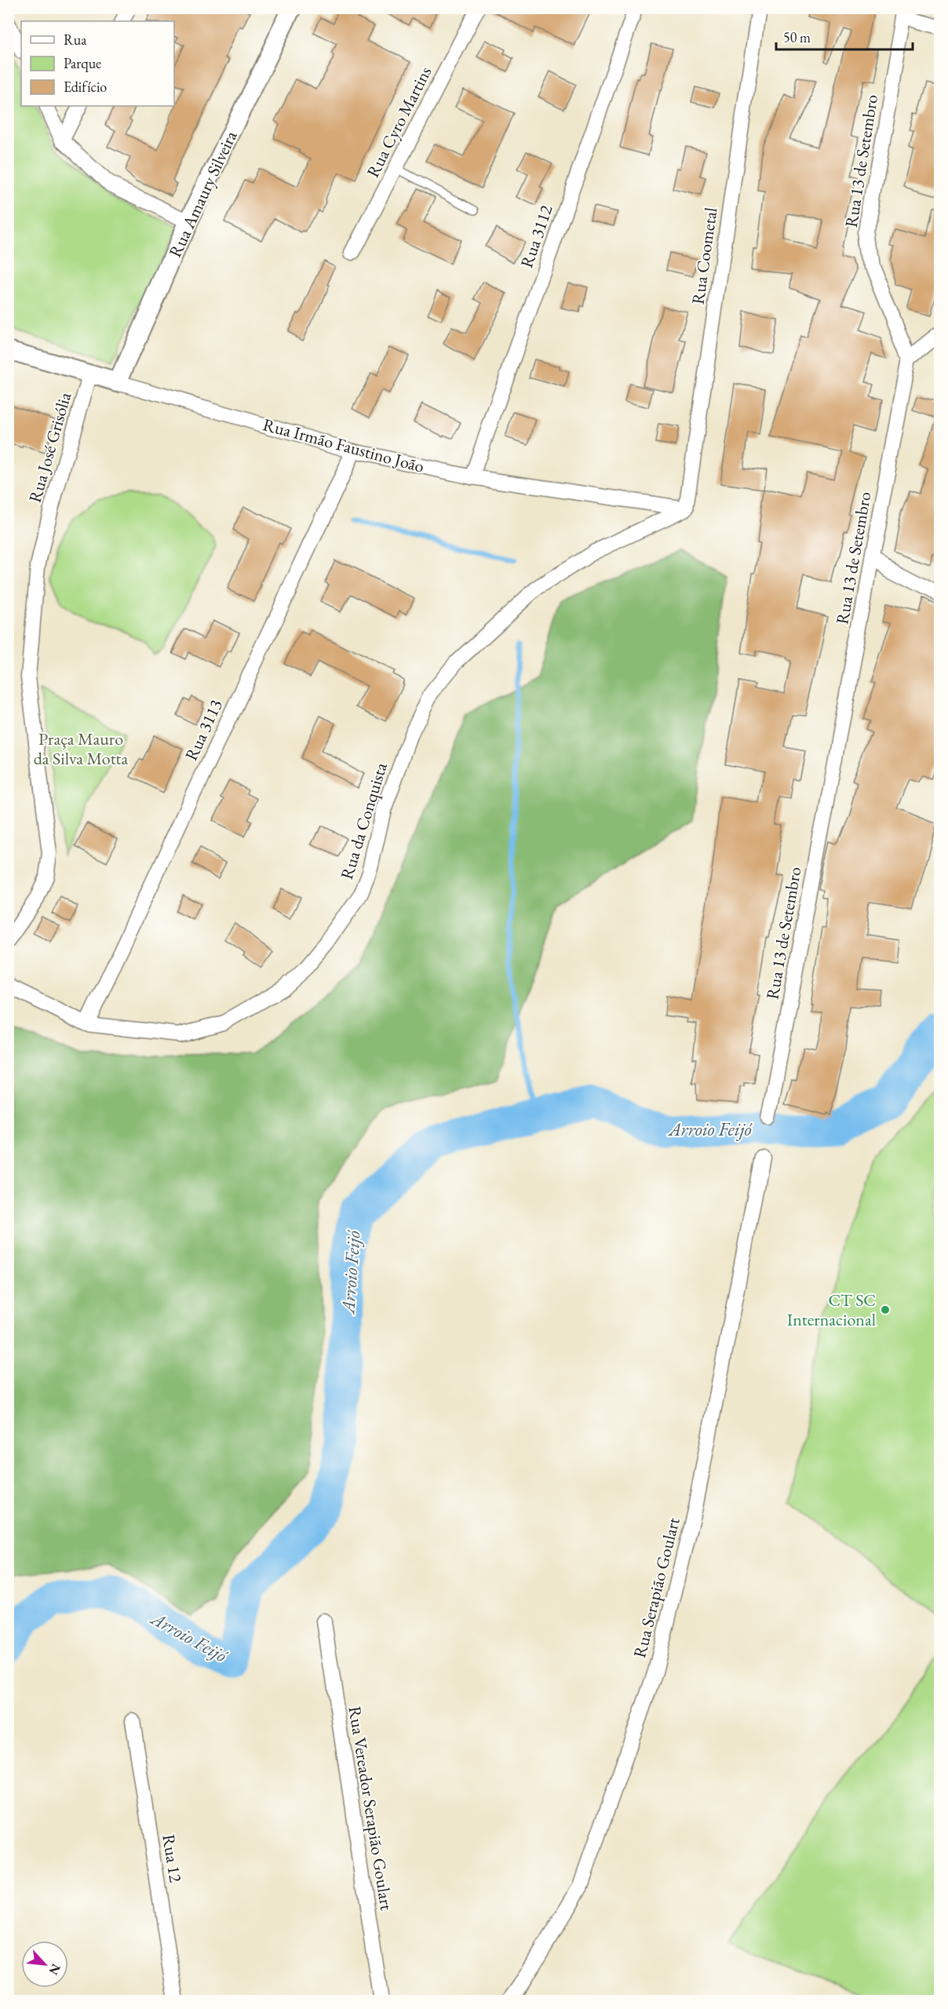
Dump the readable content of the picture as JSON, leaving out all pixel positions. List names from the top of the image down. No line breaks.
{"streets":{"street":["Rua Cyro Martins","Rua 13 de Setembro","Rua Amaury Silveira","Rua 3112","Rua Coometal","Rua Irmão Faustino João","Rua José Grisólia","Rua 3113","Rua da Conquista","Rua Serapião Goulart","Rua Vereador Serapião Goulart","Rua 12"]},"crossings":[["Rua Amaury Silveira","Rua Irmão Faustino João"],["Rua 3112","Rua Irmão Faustino João"],["Rua Coometal","Rua Irmão Faustino João"],["Rua Coometal","Rua da Conquista"],["Rua Irmão Faustino João","Rua José Grisólia"],["Rua Irmão Faustino João","Rua 3113"],["Rua Irmão Faustino João","Rua da Conquista"],["Rua 3113","Rua da Conquista"]],"water":["Arroio Feijó"],"parks":["Praça Mauro da Silva Motta"],"places":["CT SC Internacional"],"legend":["Rua","Parque","Edifício"],"scale_bar":"50 m","north":"bottom right"}
